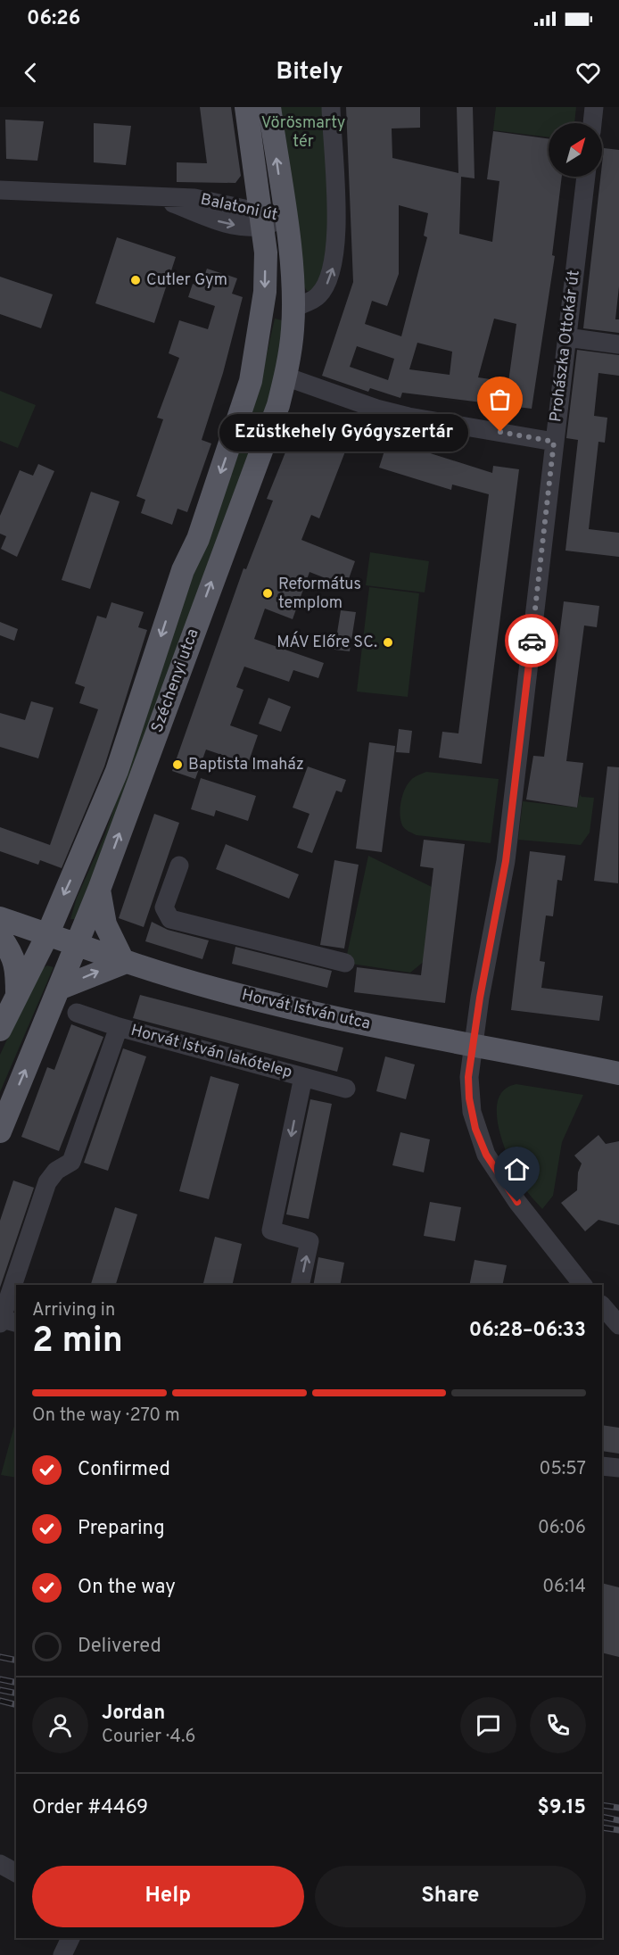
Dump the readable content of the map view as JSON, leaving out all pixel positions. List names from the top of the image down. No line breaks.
{"streets":{"main road":["Széchenyi utca","Horvát István utca"],"street":["Balatoni út","Prohászka Ottokár út","Horvát István lakótelep"]},"crossings":[["Balatoni út","Széchenyi utca"],["Prohászka Ottokár út","Horvát István utca"],["Széchenyi utca","Horvát István utca"]],"parks":["Vörösmarty tér"],"places":["Cutler Gym","Ezüstkehely Gyógyszertár","Református templom","MÁV Előre SC.","Baptista Imaház"],"north":"top right","page":{"status":"06:26","header":"Bitely","bubble":"Ezüstkehely Gyógyszertár","heading":["2 min","Arriving in","06:28–06:33"],"panel":["Jordan","Courier · 4.6","Order #4469","$9.15"],"bar":"On the way · 270 m","list":[["Confirmed","05:57"],["Preparing","06:06"],["On the way","06:14"],"Delivered"],"buttons":["Help","Share"]}}
